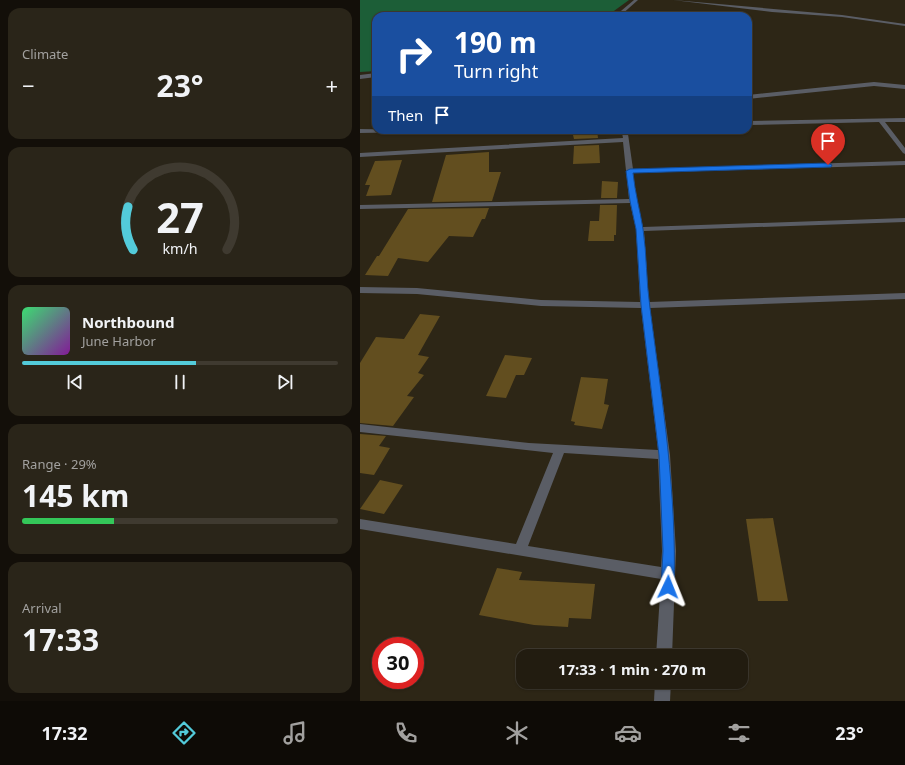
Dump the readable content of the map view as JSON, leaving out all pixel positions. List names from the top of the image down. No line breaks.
{"page":{"tile":["Climate",["Range · 29%","145 km"],["Arrival","17:33"]],"turn":["190 m","Turn right"],"heat":["−","23°","+"],"then":"Then","song":["Northbound","June Harbor"],"limit":"30","trip":"17:33 · 1 min · 270 m","tabs":["17:32","23°"],"gauge":["27","km/h"]}}
